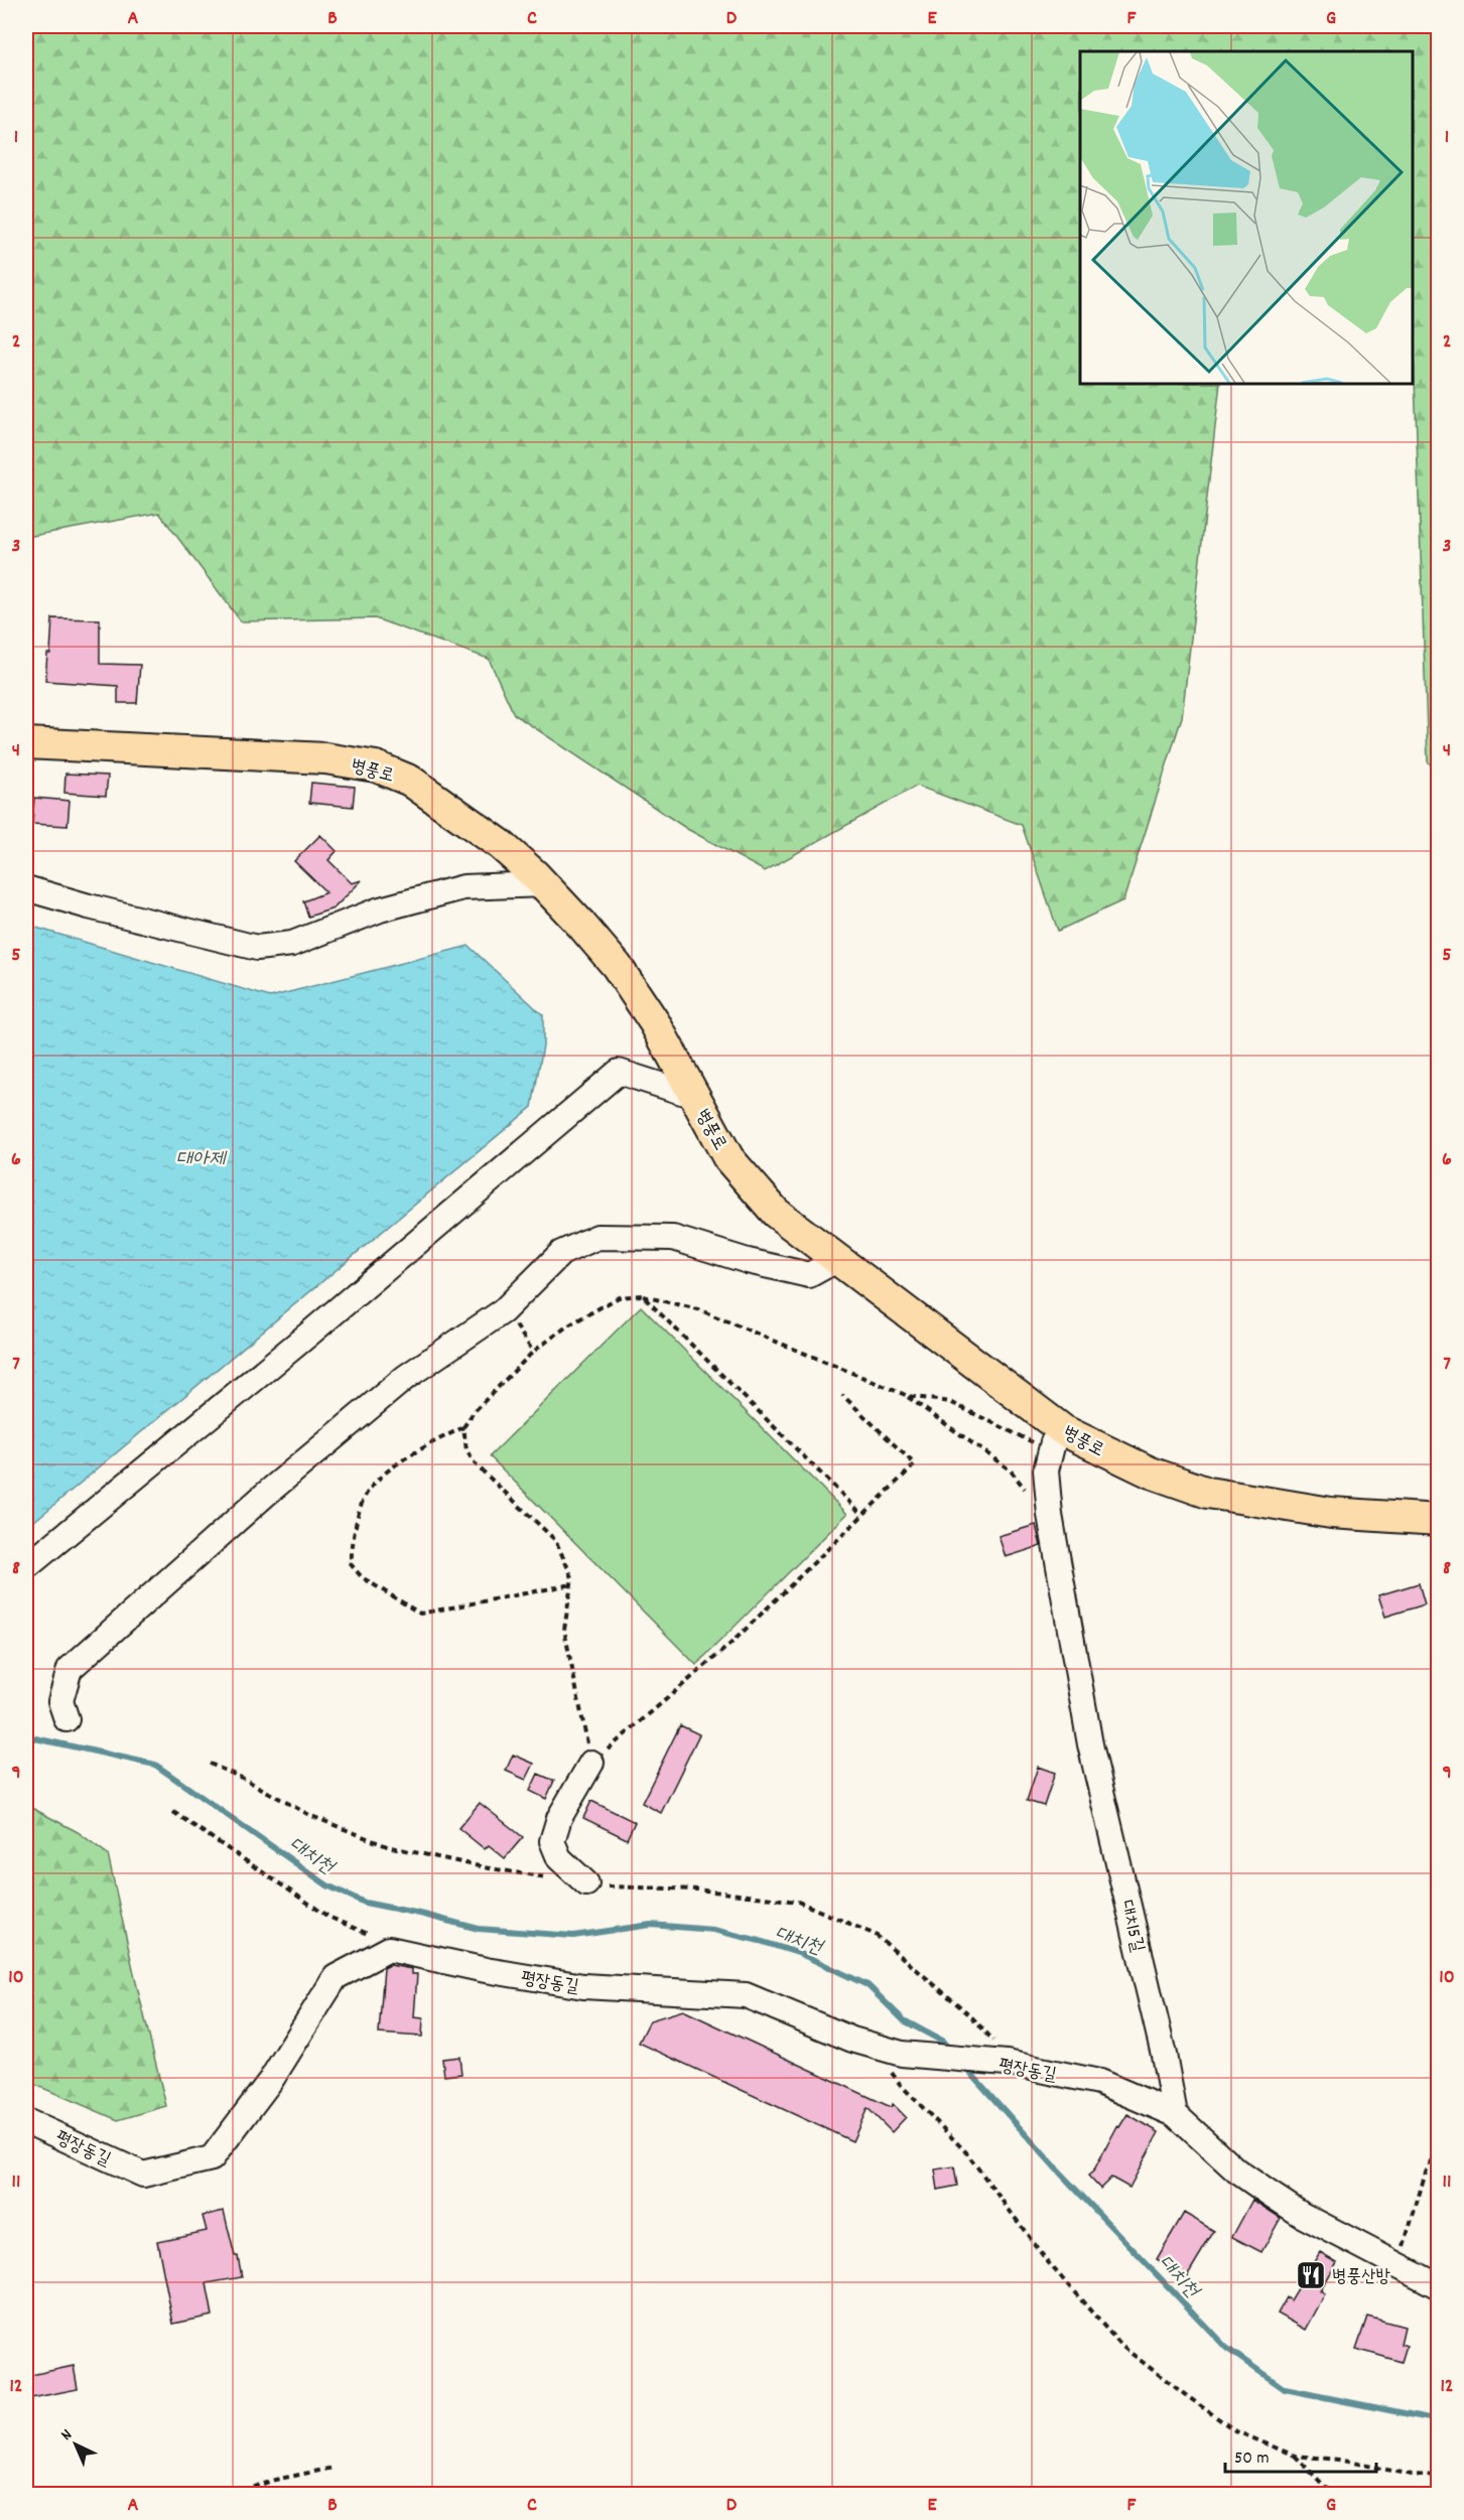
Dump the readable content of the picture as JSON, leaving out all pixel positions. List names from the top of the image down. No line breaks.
{"streets":{"main road":["병풍로"],"street":["대치5길","평장동길"]},"crossings":[["병풍로","대치5길"],["대치5길","평장동길"]],"water":["대아제","대치천"],"places":{"restaurant":["병풍산방"]},"scale_bar":"50 m","north":"top left","grid":{"columns":["A","B","C","D","E","F","G"],"rows":["1","2","3","4","5","6","7","8","9","10","11","12"]}}
